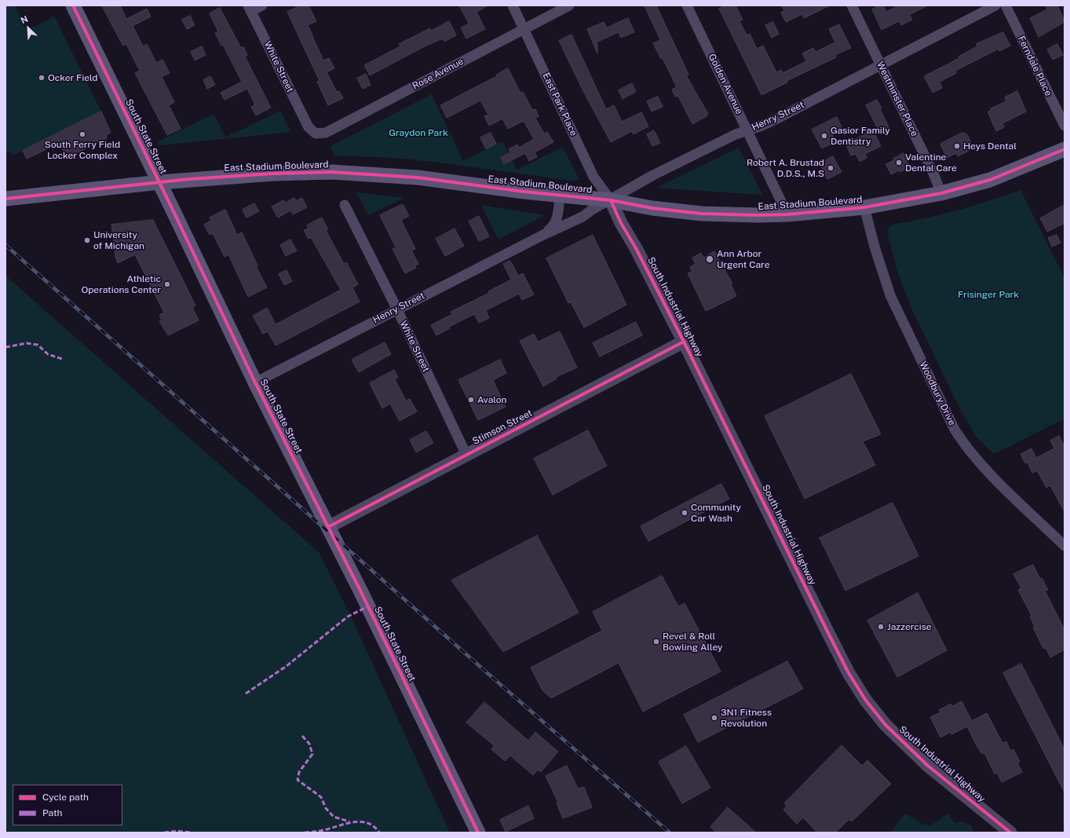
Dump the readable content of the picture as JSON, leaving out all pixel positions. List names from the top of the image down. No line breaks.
{"streets":{"main road":["South State Street","East Stadium Boulevard"],"street":["Ferndale Place","White Street","Rose Avenue","Golden Avenue","Westminster Place","East Park Place","Henry Street","South Industrial Highway","Woodbury Drive","Stimson Street"]},"crossings":[["White Street","Rose Avenue"],["White Street","Henry Street"],["White Street","Stimson Street"],["Rose Avenue","East Park Place"],["Golden Avenue","Henry Street"],["Golden Avenue","East Stadium Boulevard"],["Westminster Place","Henry Street"],["Westminster Place","East Stadium Boulevard"],["East Park Place","Henry Street"],["East Park Place","East Stadium Boulevard"],["East Park Place","South Industrial Highway"],["Henry Street","South State Street"],["Henry Street","East Stadium Boulevard"],["Henry Street","South Industrial Highway"],["South State Street","Stimson Street"],["East Stadium Boulevard","South Industrial Highway"],["East Stadium Boulevard","Woodbury Drive"],["South Industrial Highway","Stimson Street"]],"parks":["Graydon Park","Frisinger Park"],"places":["Ocker Field","South Ferry Field Locker Complex","Gasior Family Dentistry","Heys Dental","Valentine Dental Care","Robert A. Brustad D.D.S., M.S","University of Michigan","Ann Arbor Urgent Care","Athletic Operations Center","Avalon","Community Car Wash","Jazzercise","Revel & Roll Bowling Alley","3N1 Fitness Revolution"],"legend":["Cycle path","Path"],"north":"top left"}
